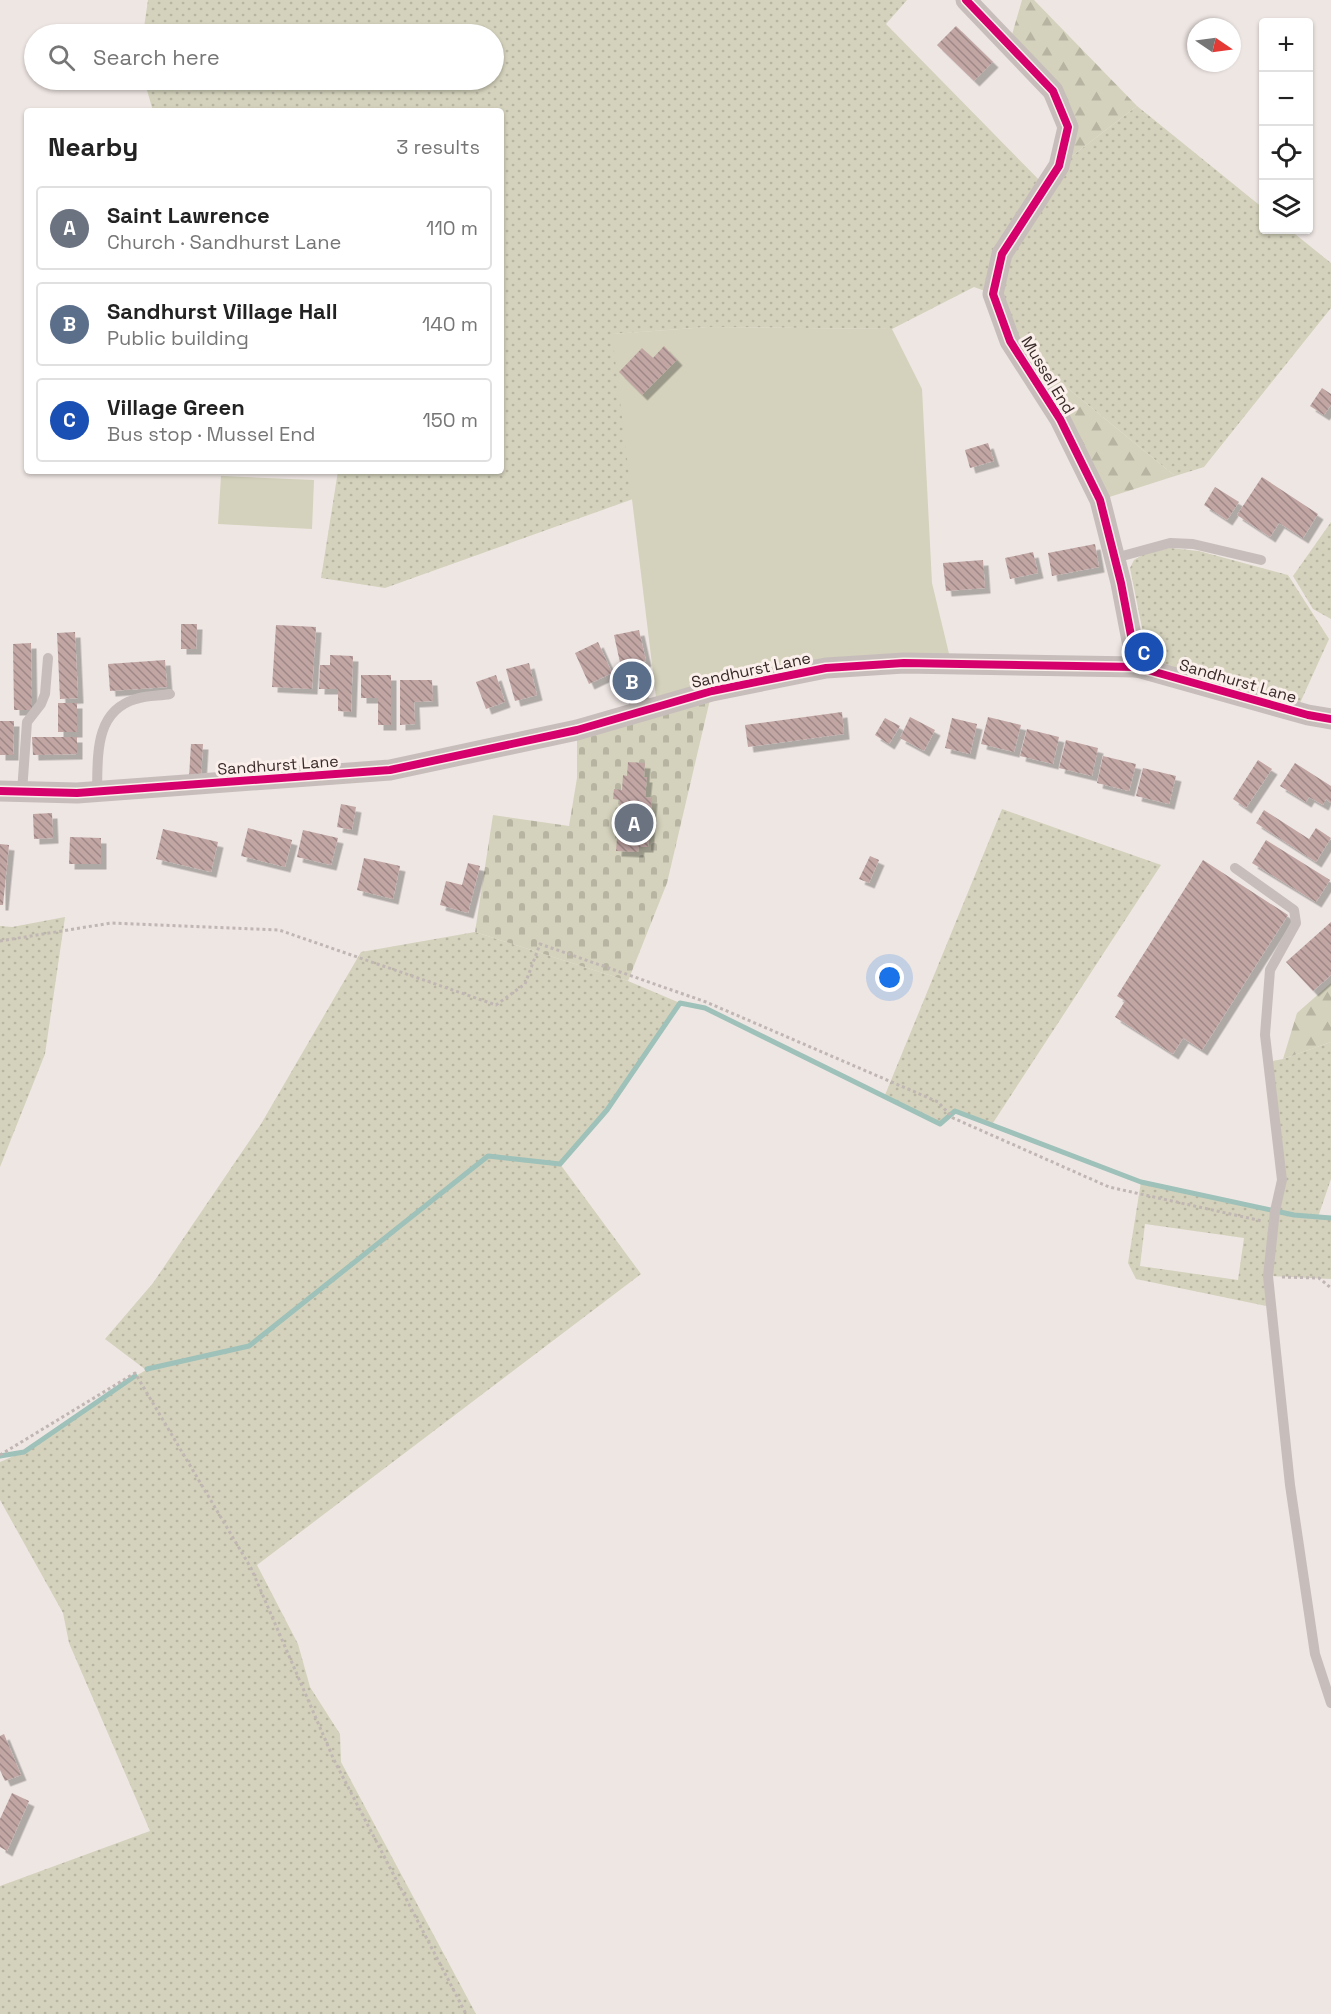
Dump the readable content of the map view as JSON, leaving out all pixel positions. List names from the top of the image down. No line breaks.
{"streets":{"street":["Mussel End","Sandhurst Lane"]},"crossings":[["Mussel End","Sandhurst Lane"]],"north":"right","page":{"map_buttons":["+","−"],"search":"Search here","heading":["Nearby","3 results"],"list":[{"mark":"A","name":"Saint Lawrence","note":"Church · Sandhurst Lane","value":"110 m"},{"mark":"B","name":"Sandhurst Village Hall","note":"Public building","value":"140 m"},{"mark":"C","name":"Village Green","note":"Bus stop · Mussel End","value":"150 m"}],"pins":["C","B","A"]}}
